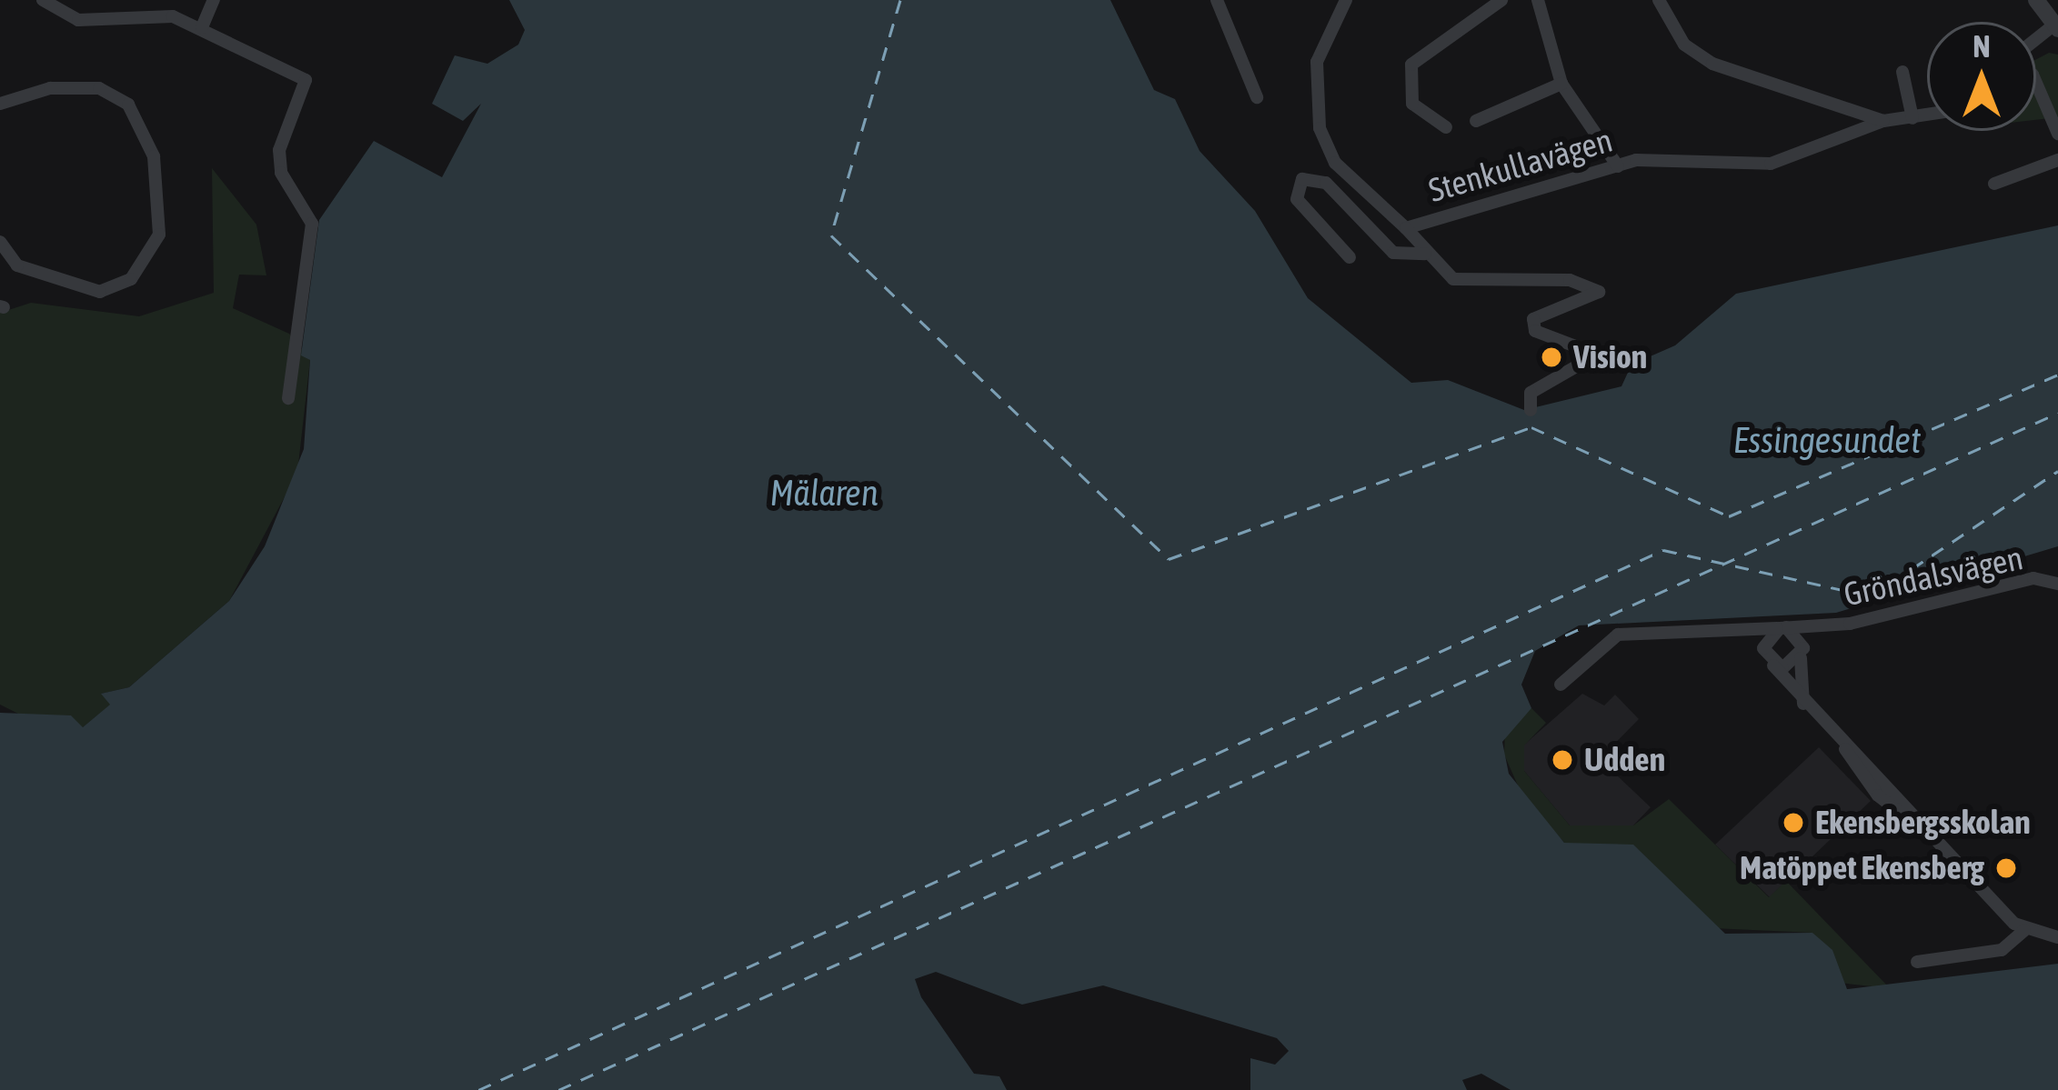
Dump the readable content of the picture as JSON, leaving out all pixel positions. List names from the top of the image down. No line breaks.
{"streets":{"street":["Stenkullavägen","Gröndalsvägen"]},"water":["Essingesundet","Mälaren"],"places":["Vision","Udden","Ekensbergsskolan","Matöppet Ekensberg"],"north":"top"}
